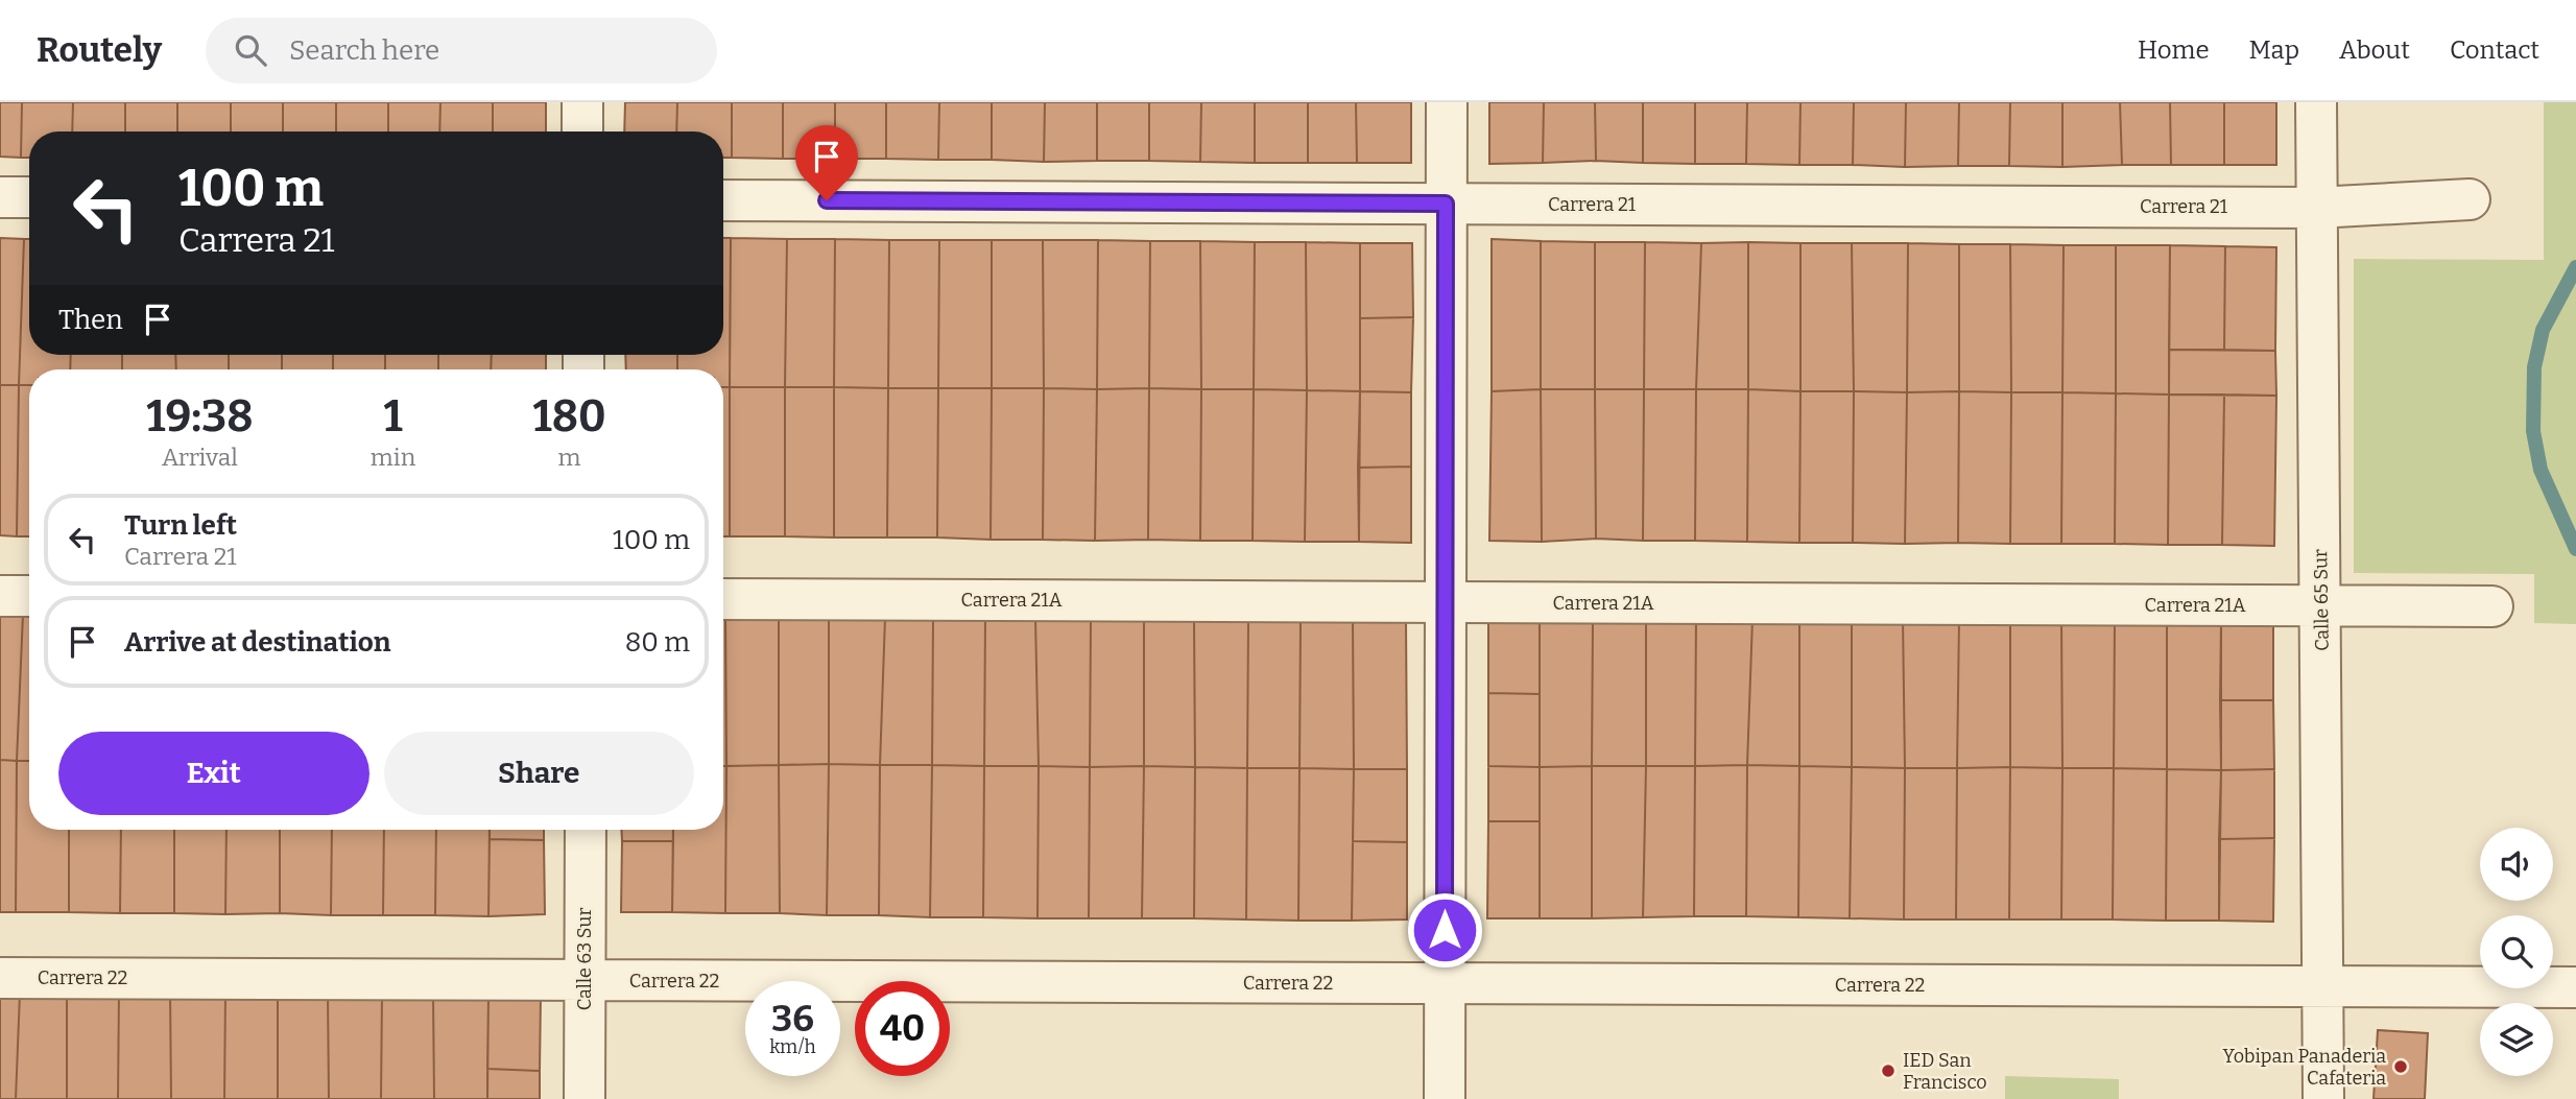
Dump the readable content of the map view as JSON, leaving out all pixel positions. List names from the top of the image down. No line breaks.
{"streets":{"street":["Carrera 21","Carrera 21A","Calle 65 Sur","Calle 63 Sur","Carrera 22"]},"crossings":[["Carrera 21","Calle 65 Sur"],["Carrera 21A","Calle 65 Sur"],["Calle 65 Sur","Carrera 22"],["Calle 63 Sur","Carrera 22"]],"places":["Yobipan Panaderia Cafateria","IED San Francisco"],"page":{"header":"Routely","search":"Search here","nav":["Home","Map","About","Contact"],"turn":["100 m","Carrera 21"],"then":"Then","eta":["19:38","Arrival","1","min","180","m"],"list":[{"name":"Turn left","note":"Carrera 21","value":"100 m"},{"name":"Arrive at destination","value":"80 m"}],"buttons":["Exit","Share"],"speed":"36 km/h","limit":"40"}}
